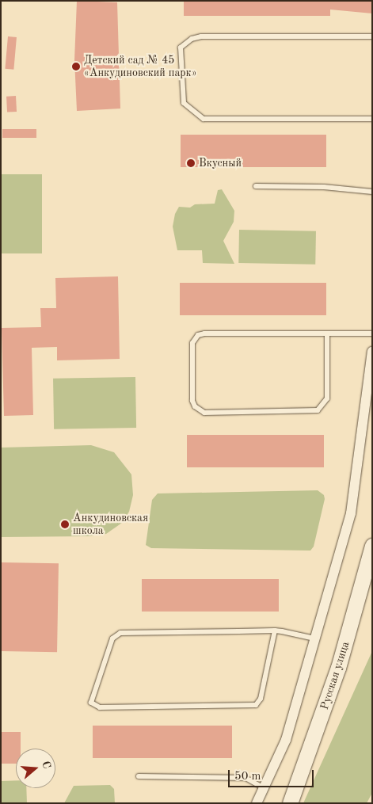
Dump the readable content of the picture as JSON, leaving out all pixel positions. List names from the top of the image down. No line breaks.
{"streets":{"street":["Русская улица"]},"places":["Детский сад № 45 «Анкудиновский парк»","Вкусный","Анкудиновская школа"],"scale_bar":"50 m","north":"right"}
